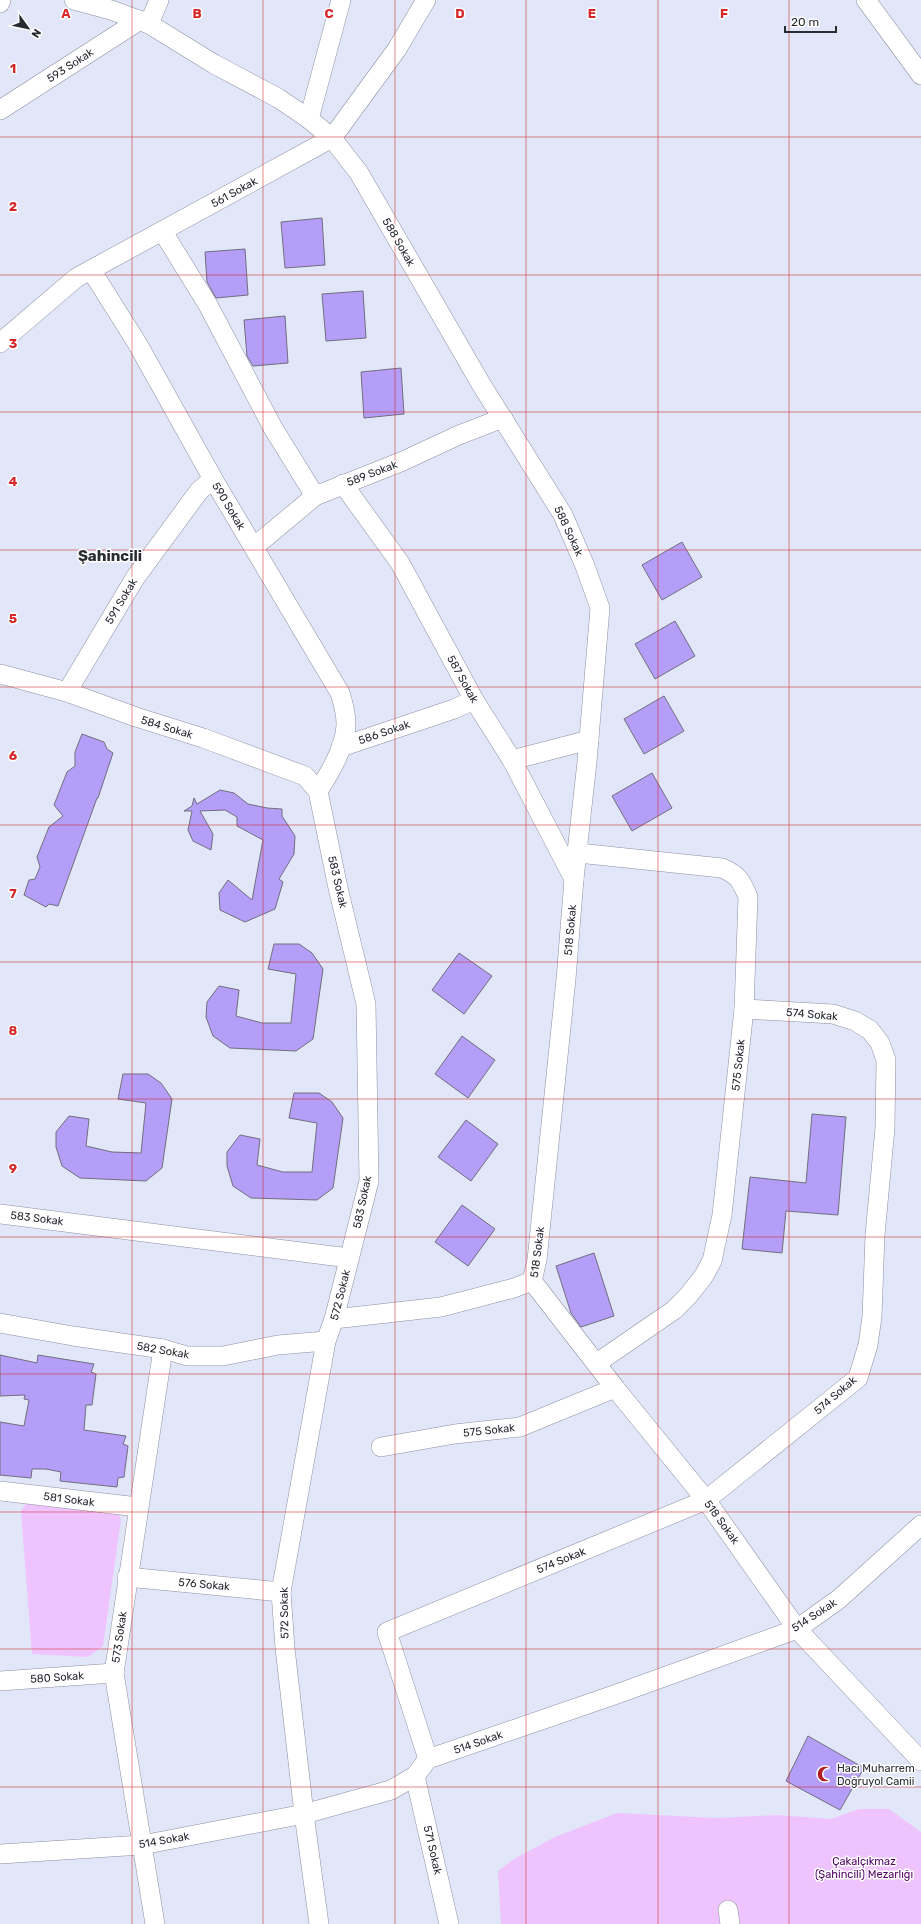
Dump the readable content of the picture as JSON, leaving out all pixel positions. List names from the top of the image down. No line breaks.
{"streets":{"street":["593 Sokak","561 Sokak","588 Sokak","589 Sokak","590 Sokak","591 Sokak","587 Sokak","584 Sokak","586 Sokak","583 Sokak","518 Sokak","574 Sokak","575 Sokak","572 Sokak","582 Sokak","581 Sokak","576 Sokak","514 Sokak","573 Sokak","580 Sokak","571 Sokak"]},"crossings":[["593 Sokak","588 Sokak"],["561 Sokak","588 Sokak"],["561 Sokak","590 Sokak"],["588 Sokak","589 Sokak"],["588 Sokak","518 Sokak"],["589 Sokak","590 Sokak"],["589 Sokak","587 Sokak"],["590 Sokak","591 Sokak"],["590 Sokak","586 Sokak"],["591 Sokak","584 Sokak"],["587 Sokak","586 Sokak"],["587 Sokak","518 Sokak"],["584 Sokak","583 Sokak"],["583 Sokak","572 Sokak"],["518 Sokak","574 Sokak"],["518 Sokak","575 Sokak"],["518 Sokak","514 Sokak"],["574 Sokak","575 Sokak"],["574 Sokak","514 Sokak"],["572 Sokak","582 Sokak"],["572 Sokak","576 Sokak"],["572 Sokak","514 Sokak"],["582 Sokak","573 Sokak"],["581 Sokak","573 Sokak"],["576 Sokak","573 Sokak"],["514 Sokak","573 Sokak"],["514 Sokak","571 Sokak"],["573 Sokak","580 Sokak"]],"districts":["Şahincili"],"parks":["Çakalçıkmaz (Şahincili) Mezarlığı"],"places":{"mosque":["Hacı Muharrem Doğruyol Camii"]},"scale_bar":"20 m","north":"bottom right","grid":{"columns":["A","B","C","D","E","F"],"rows":["1","2","3","4","5","6","7","8","9"]}}
